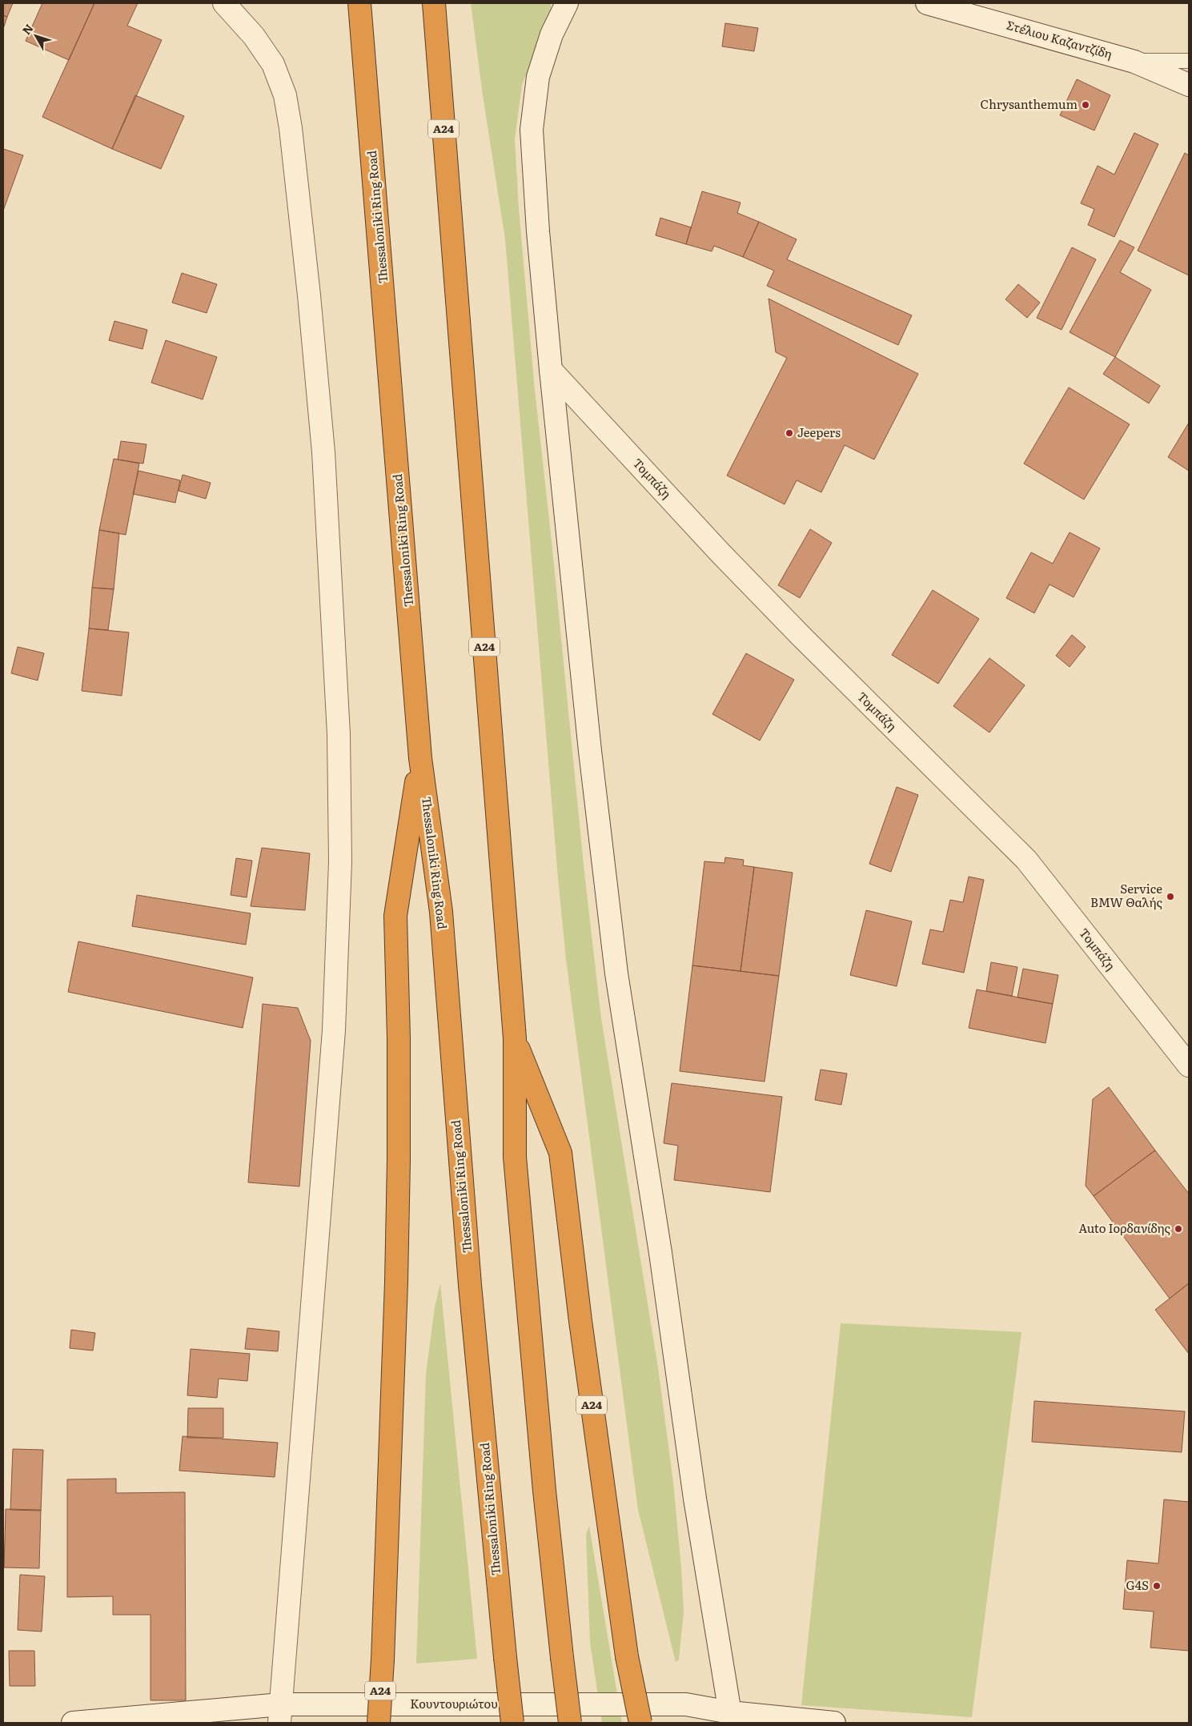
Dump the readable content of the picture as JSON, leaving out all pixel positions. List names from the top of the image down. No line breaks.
{"streets":{"highway":["Α24","Thessaloniki Ring Road"],"street":["Στέλιου Καζαντζίδη","Τομπάζη","Κουντουριώτου"]},"crossings":[["Α24","Thessaloniki Ring Road"]],"places":["Chrysanthemum","Jeepers","Service BMW Θαλής","Auto Ιορδανίδης","G4S"],"north":"top left"}
